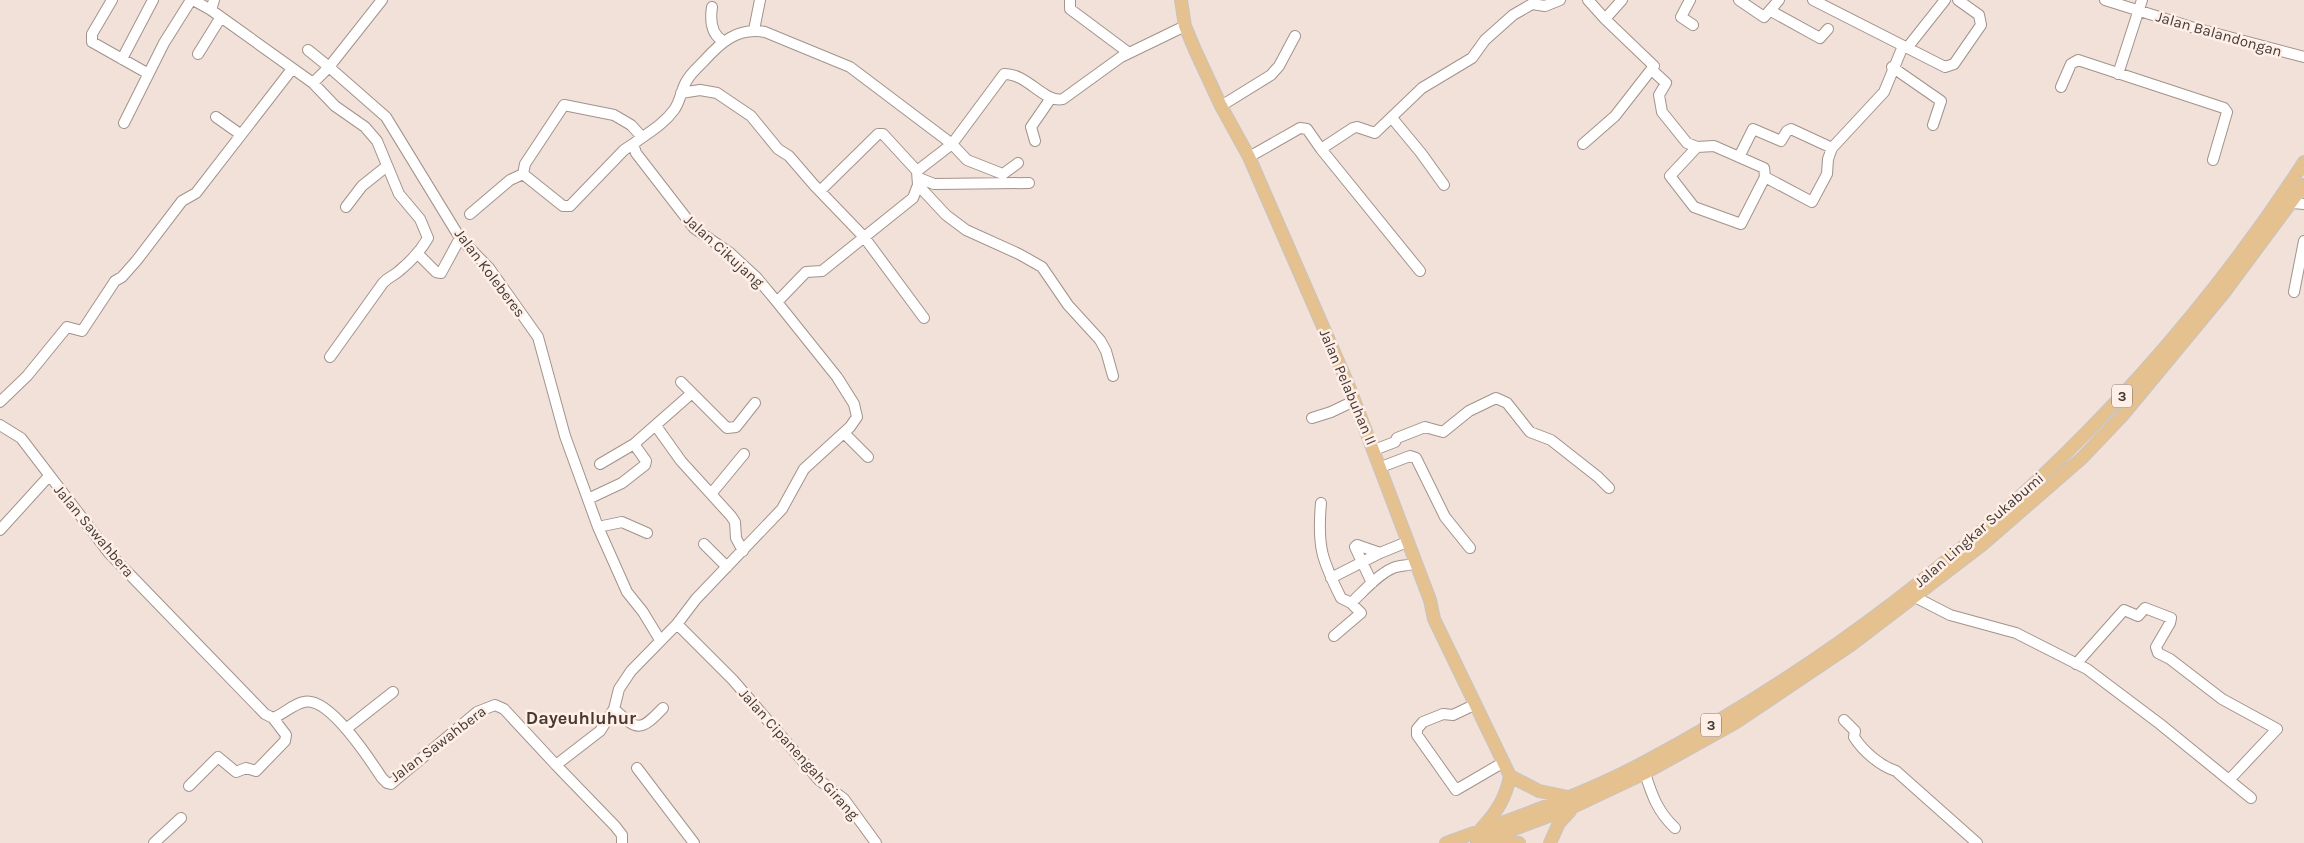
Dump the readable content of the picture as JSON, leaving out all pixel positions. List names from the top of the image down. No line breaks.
{"streets":{"main road":["Jalan Pelabuhan II","3","Jalan Lingkar Sukabumi"],"street":["Jalan Balandongan","Jalan Cikujang","Jalan Koleberes","Jalan Sawahbera","Jalan Cipanengah Girang"]},"crossings":[["Jalan Cikujang","Jalan Koleberes"],["Jalan Cikujang","Jalan Cipanengah Girang"],["3","Jalan Lingkar Sukabumi"]],"districts":["Dayeuhluhur"]}
